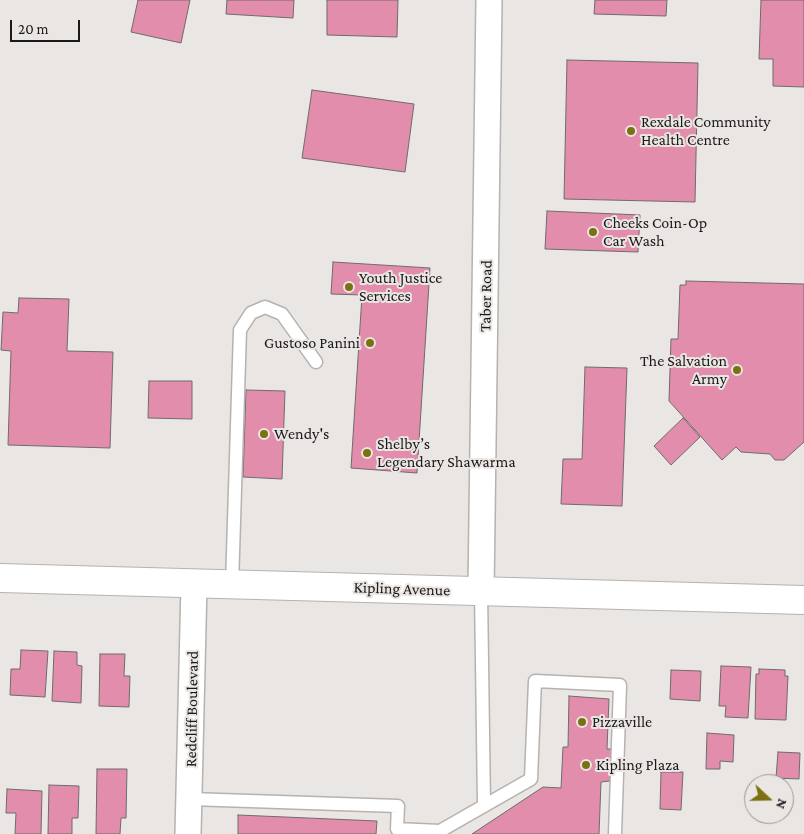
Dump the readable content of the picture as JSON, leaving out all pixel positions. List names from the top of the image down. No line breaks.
{"streets":{"main road":["Kipling Avenue"],"street":["Taber Road","Redcliff Boulevard"]},"crossings":[["Taber Road","Kipling Avenue"],["Kipling Avenue","Redcliff Boulevard"]],"places":["Rexdale Community Health Centre","Cheeks Coin-Op Car Wash","Youth Justice Services","Gustoso Panini","The Salvation Army","Wendy's","Shelby’s Legendary Shawarma","Pizzaville","Kipling Plaza"],"scale_bar":"20 m","north":"right"}
